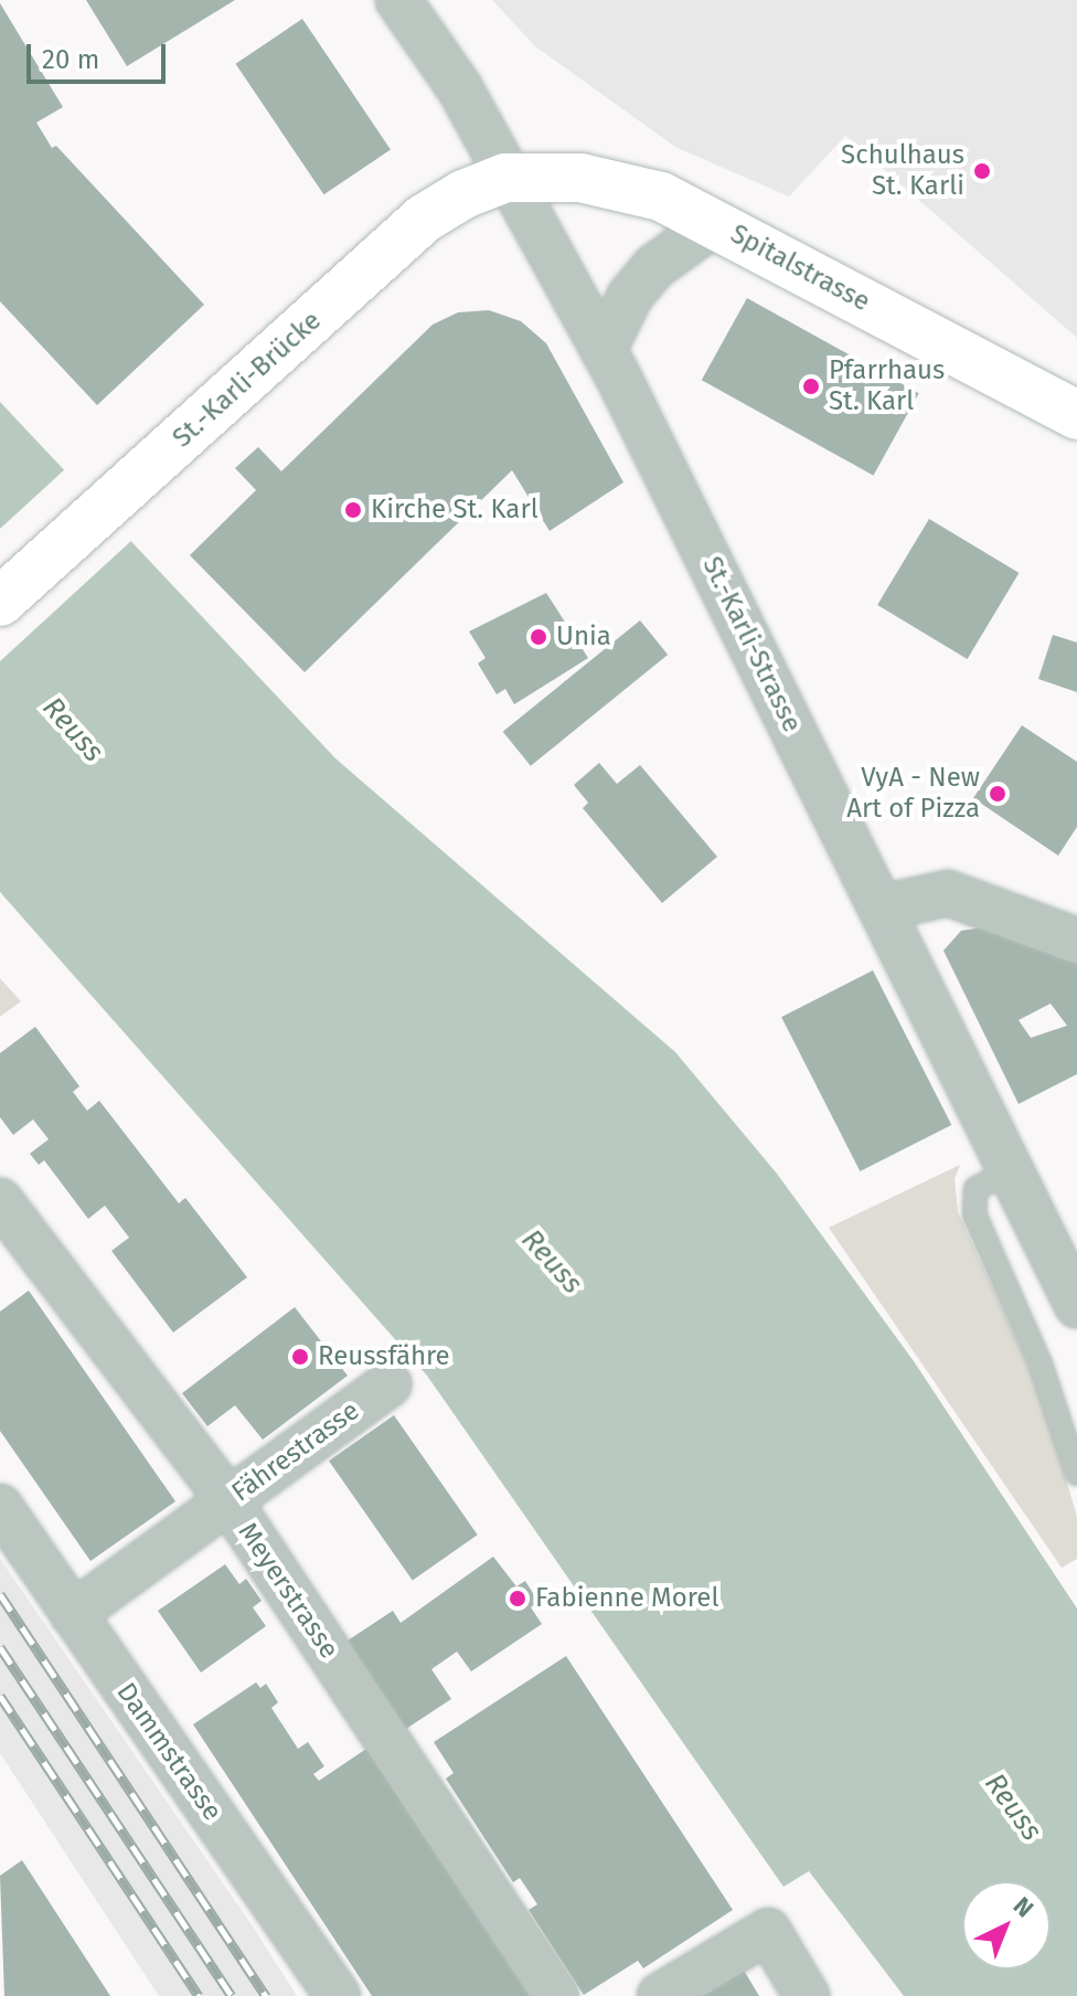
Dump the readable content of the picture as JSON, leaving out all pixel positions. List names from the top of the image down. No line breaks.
{"streets":{"main road":["Spitalstrasse","St.-Karli-Brücke"],"street":["St.-Karli-Strasse","Fährestrasse","Meyerstrasse","Dammstrasse"]},"crossings":[["Spitalstrasse","St.-Karli-Brücke"],["Spitalstrasse","St.-Karli-Strasse"],["St.-Karli-Brücke","St.-Karli-Strasse"],["Fährestrasse","Meyerstrasse"],["Fährestrasse","Dammstrasse"]],"water":["Reuss"],"places":["Schulhaus St. Karli","Pfarrhaus St. Karl","Kirche St. Karl","Unia","VyA - New Art of Pizza","Reussfähre","Fabienne Morel"],"scale_bar":"20 m","north":"top right"}
